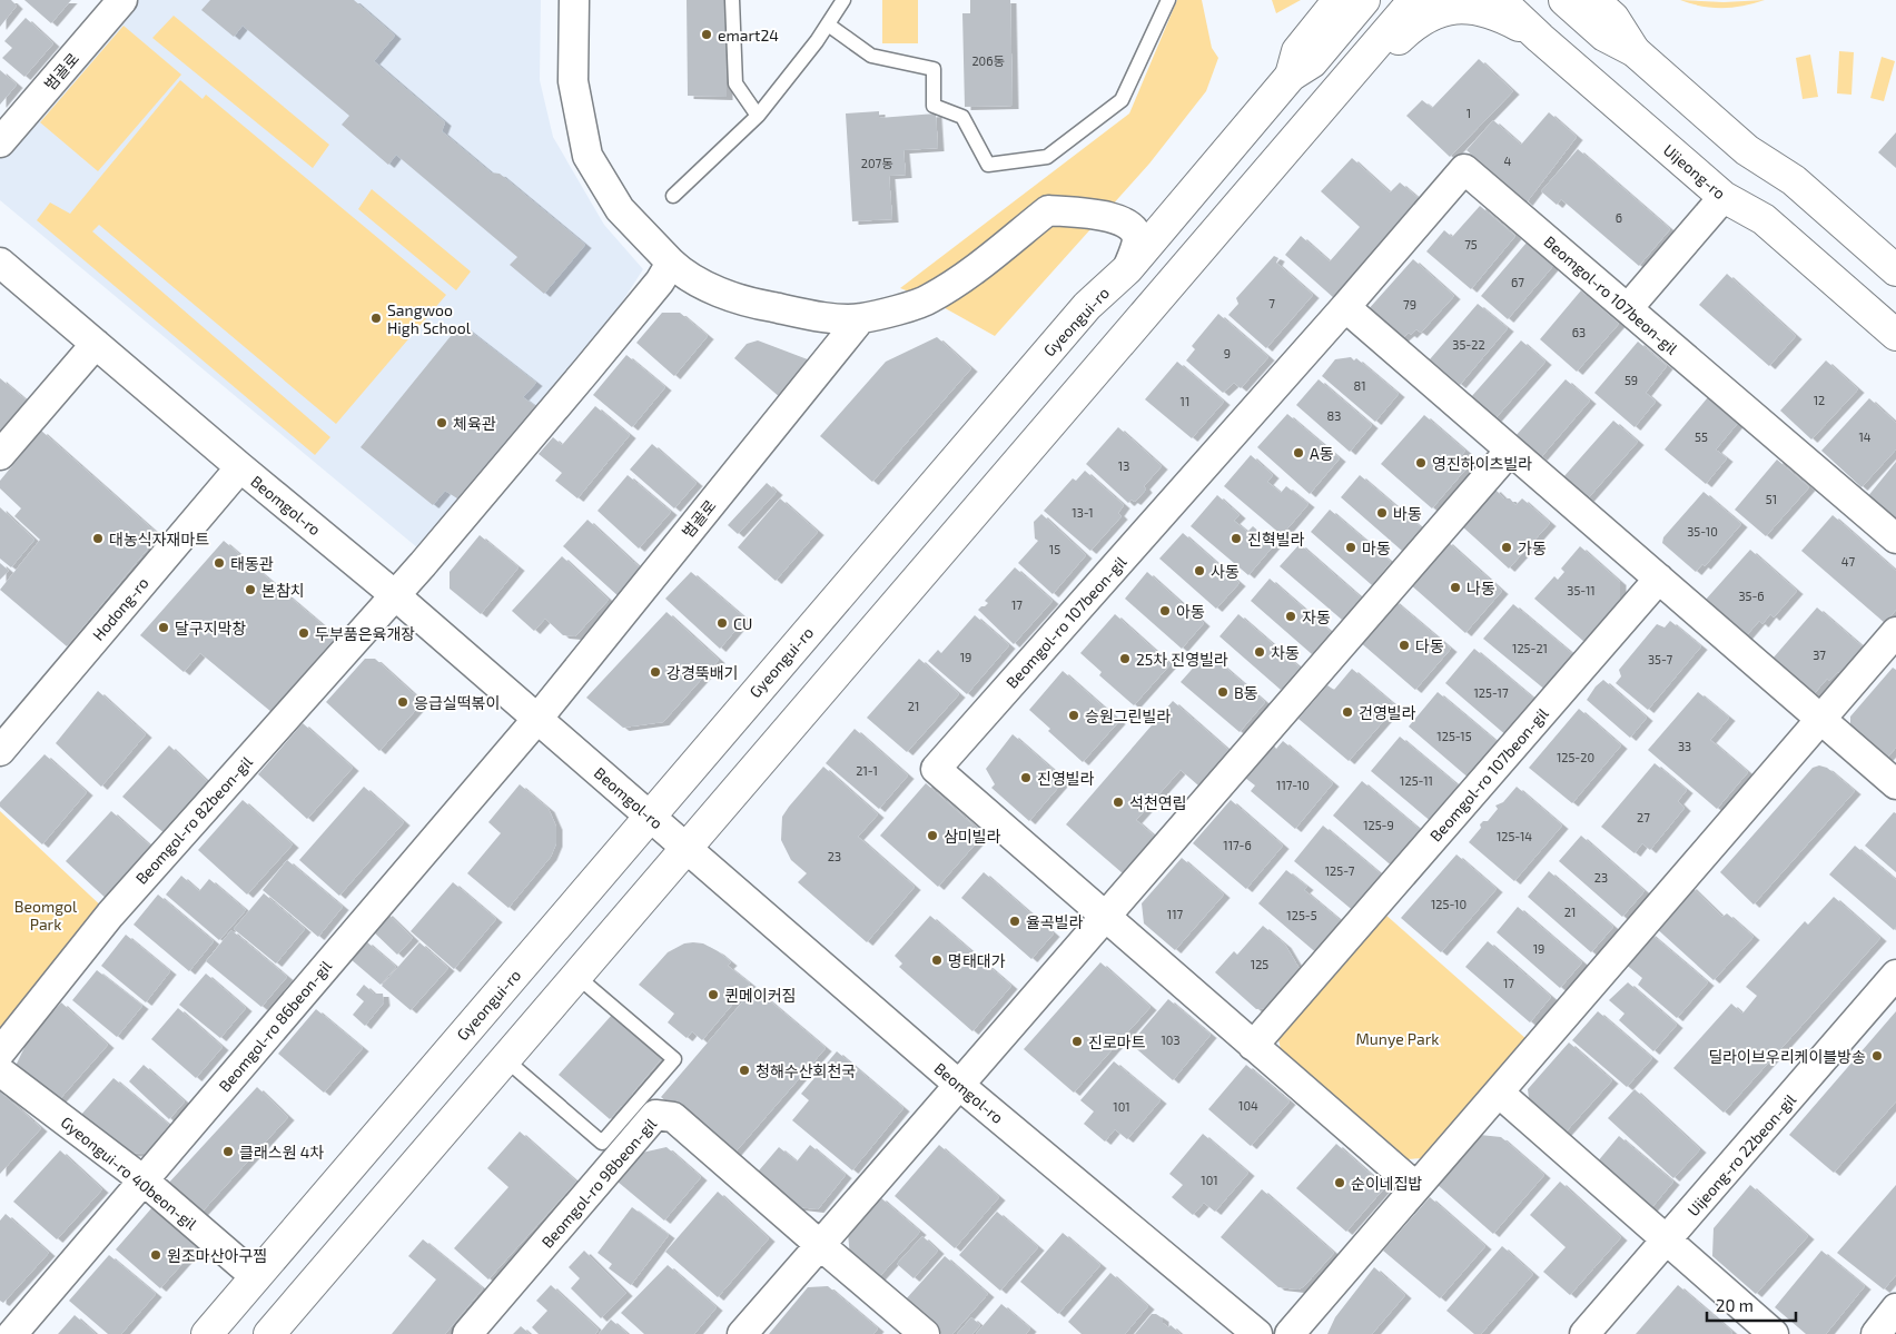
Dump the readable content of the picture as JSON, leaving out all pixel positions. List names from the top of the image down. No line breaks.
{"streets":{"main road":["Uijeong-ro","Gyeongui-ro"],"street":["범골로","Beomgol-ro 107beon-gil","Beomgol-ro","Hodong-ro","Beomgol-ro 82beon-gil","Beomgol-ro 86beon-gil","Uijeong-ro 22beon-gil","Gyeongui-ro 40beon-gil","Beomgol-ro 98beon-gil"]},"crossings":[["범골로","Beomgol-ro"],["범골로","Beomgol-ro 86beon-gil"],["Gyeongui-ro","Beomgol-ro"],["Gyeongui-ro","Gyeongui-ro 40beon-gil"],["Beomgol-ro","Hodong-ro"],["Beomgol-ro","Beomgol-ro 82beon-gil"],["Beomgol-ro","Beomgol-ro 86beon-gil"],["Beomgol-ro 86beon-gil","Gyeongui-ro 40beon-gil"]],"parks":["Beomgol Park","Munye Park"],"places":["emart24","Sangwoo High School","체육관","A동","영진하이츠빌라","바동","대농식자재마트","진혁빌라","마동","가동","태동관","사동","나동","본참치","아동","자동","CU","달구지막창","두부품은육개장","다동","차동","25차 진영빌라","강경뚝배기","B동","응급실떡볶이","건영빌라","승원그린빌라","진영빌라","석천연립","삼미빌라","율곡빌라","명태대가","퀸메이커짐","진로마트","딜라이브우리케이블방송","청해수산회천국","클래스원 4차","순이네집밥","원조마산아구찜"],"house_numbers":["206동","1","4","207동","6","75","67","7","79","63","35-22","9","59","81","12","11","83","55","14","13","51","13-1","35-10","15","47","35-11","35-6","17","125-21","37","19","35-7","125-17","21","125-15","33","125-20","21-1","125-11","117-10","27","125-9","125-14","117-6","23","125-7","23","125-10","21","117","125-5","19","125","17","103","104","101","101"],"scale_bar":"20 m"}
